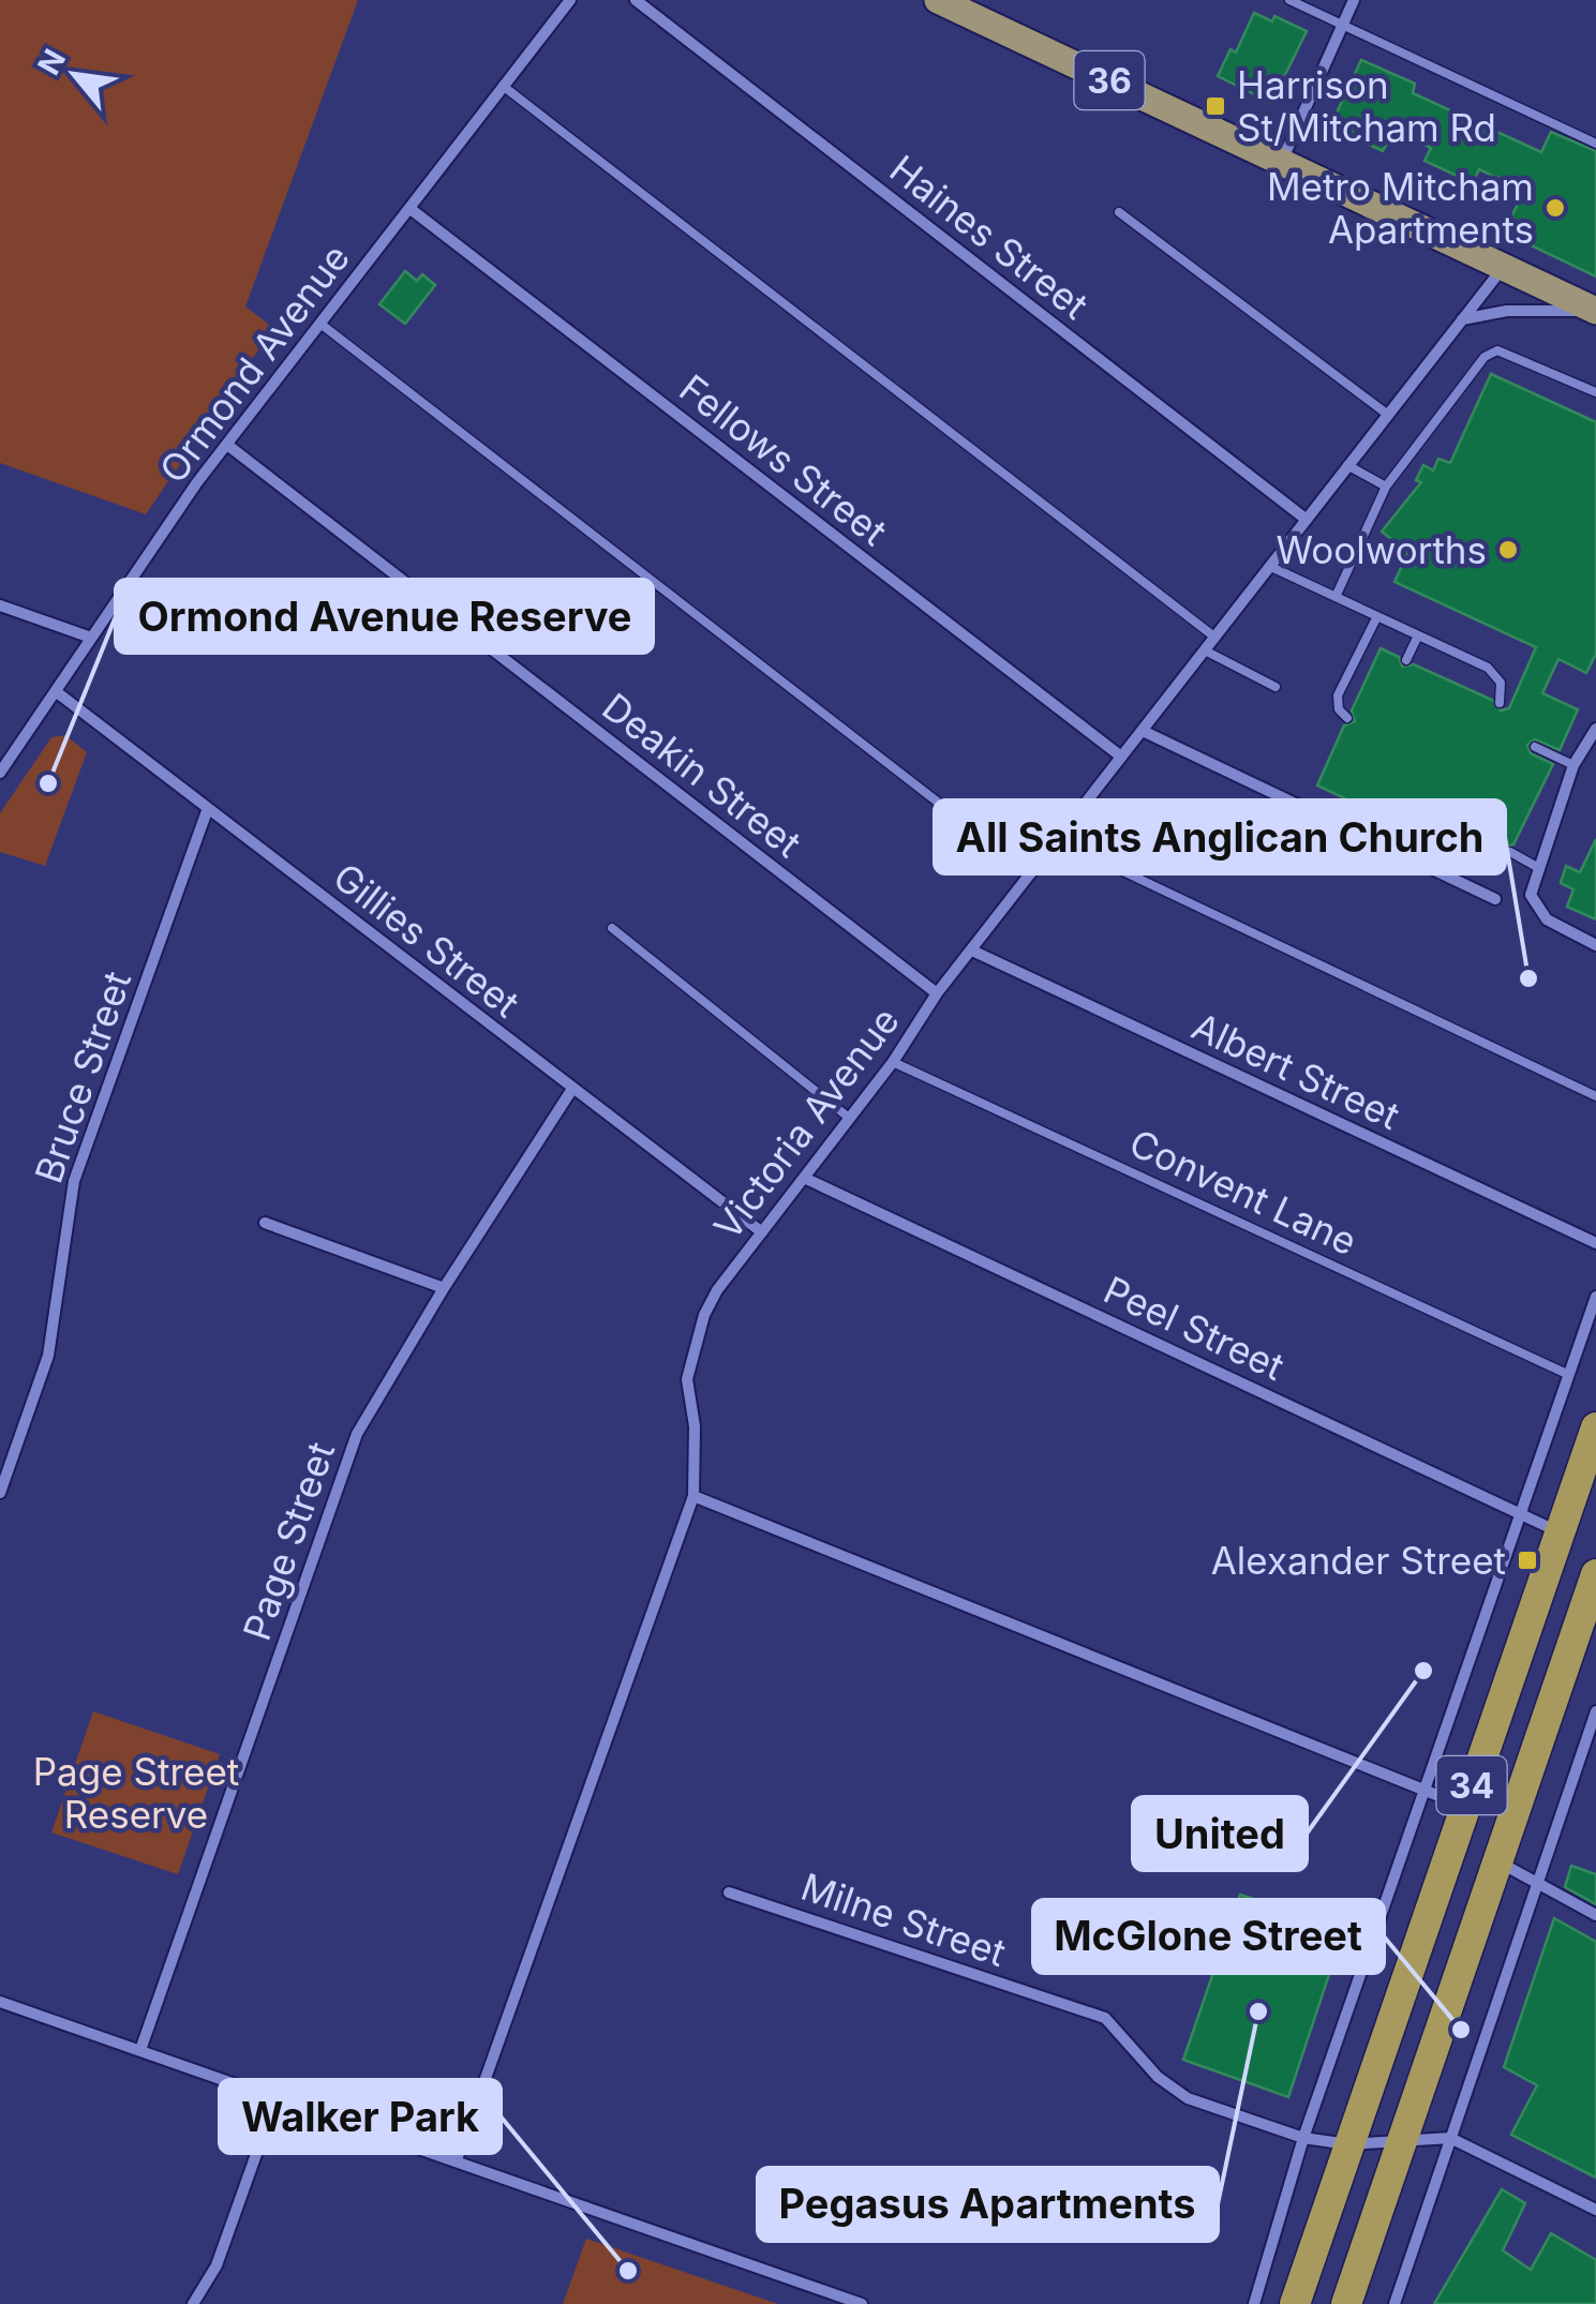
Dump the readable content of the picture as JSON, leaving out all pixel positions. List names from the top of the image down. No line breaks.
{"streets":{"highway":["34"],"main road":["36"],"street":["Haines Street","Ormond Avenue","Fellows Street","Deakin Street","Gillies Street","Albert Street","Bruce Street","Victoria Avenue","Peel Street","Page Street","Milne Street"],"lane":["Convent Lane"]},"crossings":[["36","Victoria Avenue"],["Haines Street","Victoria Avenue"],["Ormond Avenue","Fellows Street"],["Ormond Avenue","Deakin Street"],["Ormond Avenue","Gillies Street"],["Fellows Street","Victoria Avenue"],["Deakin Street","Victoria Avenue"],["Gillies Street","Bruce Street"],["Gillies Street","Victoria Avenue"],["Gillies Street","Page Street"],["Albert Street","Victoria Avenue"],["Victoria Avenue","Convent Lane"],["Victoria Avenue","Peel Street"],["Peel Street","34"],["34","Milne Street"]],"parks":["Page Street Reserve"],"places":{"transit":["Harrison St/Mitcham Rd","Alexander Street"],"other":["Metro Mitcham Apartments","Woolworths","Ormond Avenue Reserve","All Saints Anglican Church","United","Pegasus Apartments","McGlone Street","Walker Park"]},"north":"top left"}
